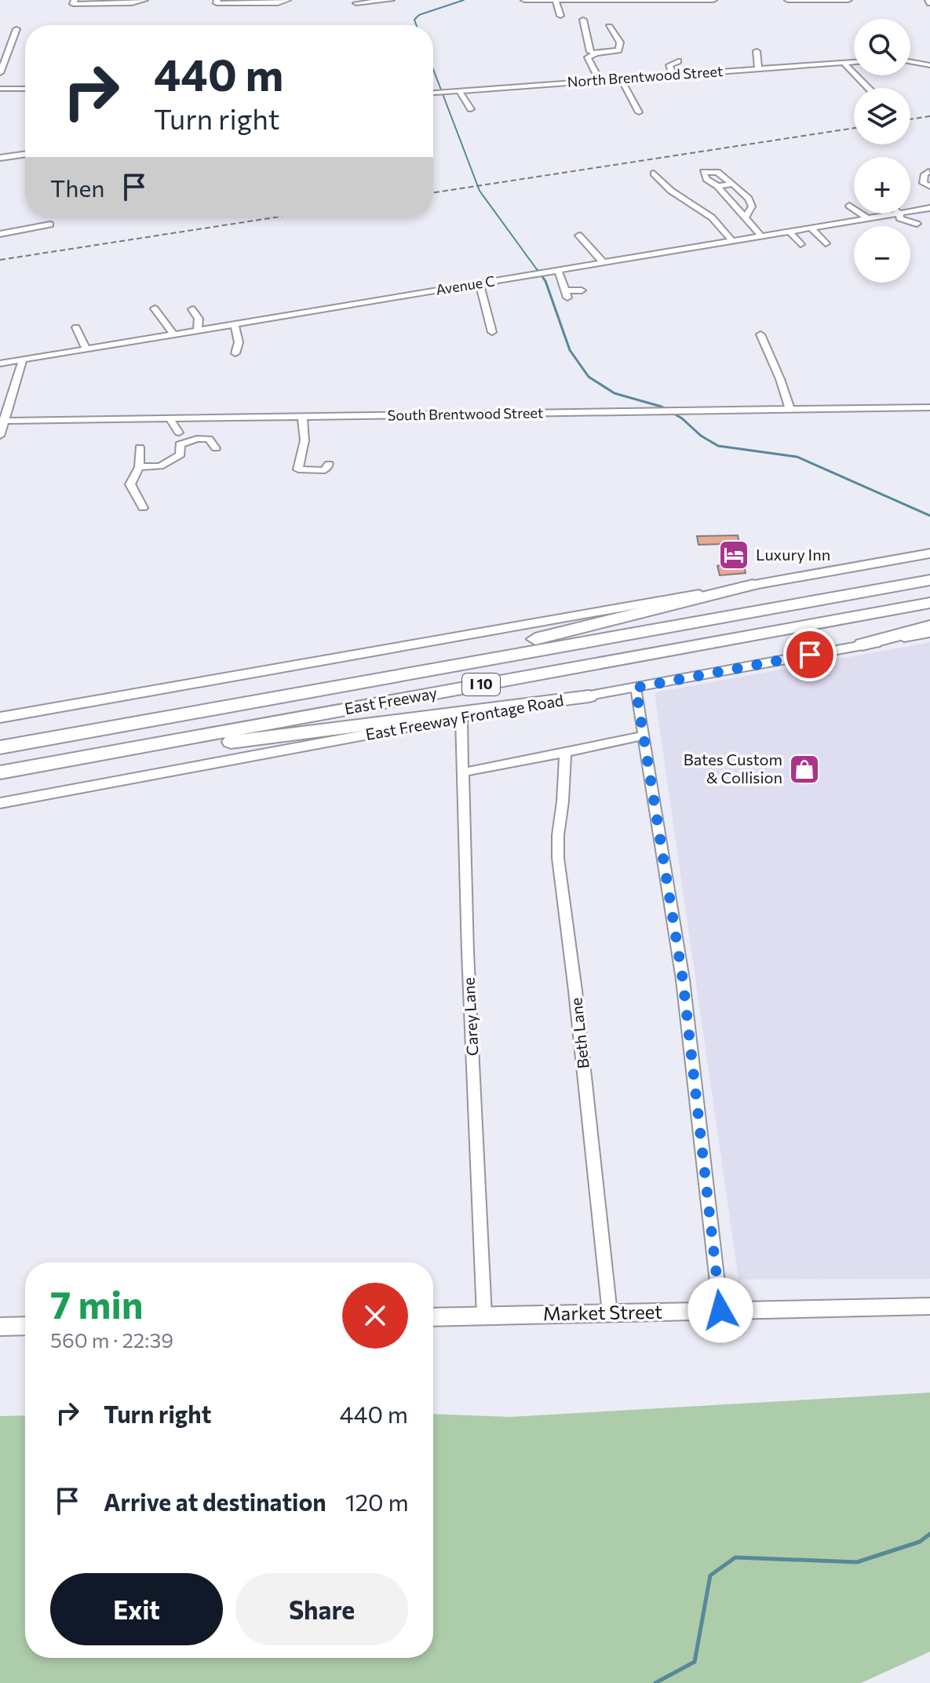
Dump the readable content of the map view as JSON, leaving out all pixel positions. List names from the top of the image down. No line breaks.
{"streets":{"highway":["I 10","East Freeway"],"main road":["East Freeway Frontage Road","Market Street"],"street":["North Brentwood Street","Avenue C","South Brentwood Street","Carey Lane","Beth Lane"]},"crossings":[["East Freeway Frontage Road","Carey Lane"],["Carey Lane","Market Street"],["Beth Lane","Market Street"]],"places":{"hotel":["Luxury Inn"],"shop":["Bates Custom & Collision"]},"page":{"map_buttons":["+","−"],"turn":["440 m","Turn right"],"then":"Then","heading":["7 min","560 m · 22:39"],"list":[{"name":"Turn right","value":"440 m"},{"name":"Arrive at destination","value":"120 m"}],"buttons":["Exit","Share"]}}
